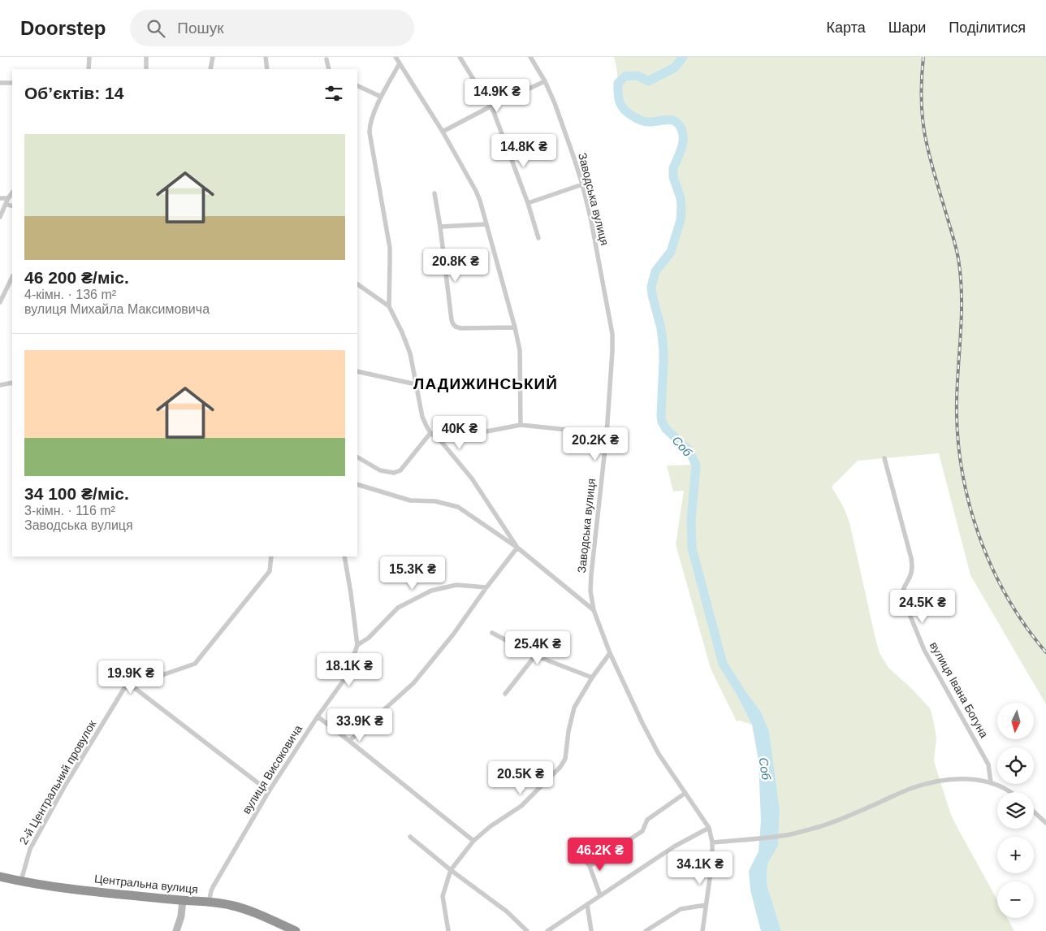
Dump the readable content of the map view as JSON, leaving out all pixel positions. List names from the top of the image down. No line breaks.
{"streets":{"highway":["Центральна вулиця"],"street":["Заводська вулиця","вулиця Івана Богуна","вулиця Високовича","2-й Центральний провулок"]},"crossings":[["вулиця Високовича","Центральна вулиця"],["2-й Центральний провулок","Центральна вулиця"]],"districts":["ЛАДИЖИНСЬКИЙ"],"water":["Соб"],"north":"bottom","page":{"header":"Doorstep","search":"Пошук","nav":["Карта","Шари","Поділитися"],"heading":"Об’єктів: 14","price":["14.9K ₴","14.8K ₴","20.8K ₴","40K ₴","20.2K ₴","15.3K ₴","24.5K ₴","25.4K ₴","18.1K ₴","19.9K ₴","33.9K ₴","20.5K ₴","46.2K ₴","34.1K ₴"],"list":[{"name":"46 200 ₴/міс.","note":"4-кімн. · 136 m² · вулиця Михайла Максимовича"},{"name":"34 100 ₴/міс.","note":"3-кімн. · 116 m² · Заводська вулиця"}],"map_buttons":["+","−"]}}
